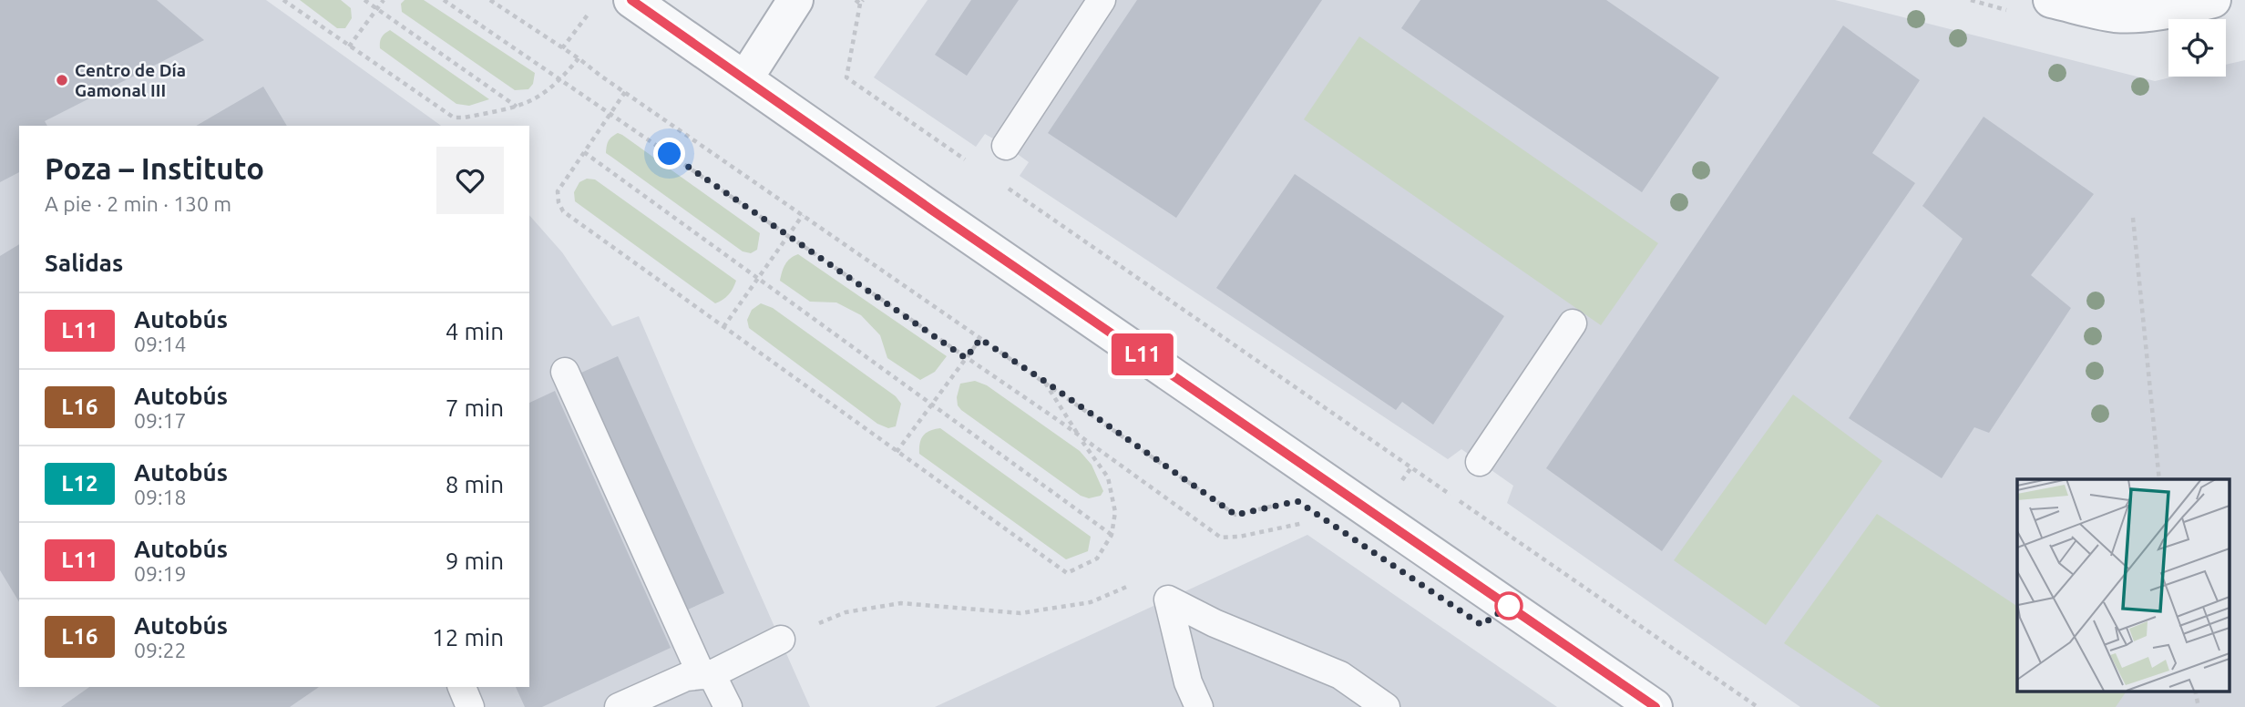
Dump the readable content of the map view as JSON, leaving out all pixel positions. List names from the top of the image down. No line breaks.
{"places":["Centro de Día Gamonal III"],"lines":["bus line L11"],"page":{"on_map":"L11","heading":[["Poza – Instituto","A pie · 2 min · 130 m"],"Salidas"],"list":[{"mark":"L11","name":"Autobús","note":"09:14","value":"4 min"},{"mark":"L16","name":"Autobús","note":"09:17","value":"7 min"},{"mark":"L12","name":"Autobús","note":"09:18","value":"8 min"},{"mark":"L11","name":"Autobús","note":"09:19","value":"9 min"},{"mark":"L16","name":"Autobús","note":"09:22","value":"12 min"}]}}
